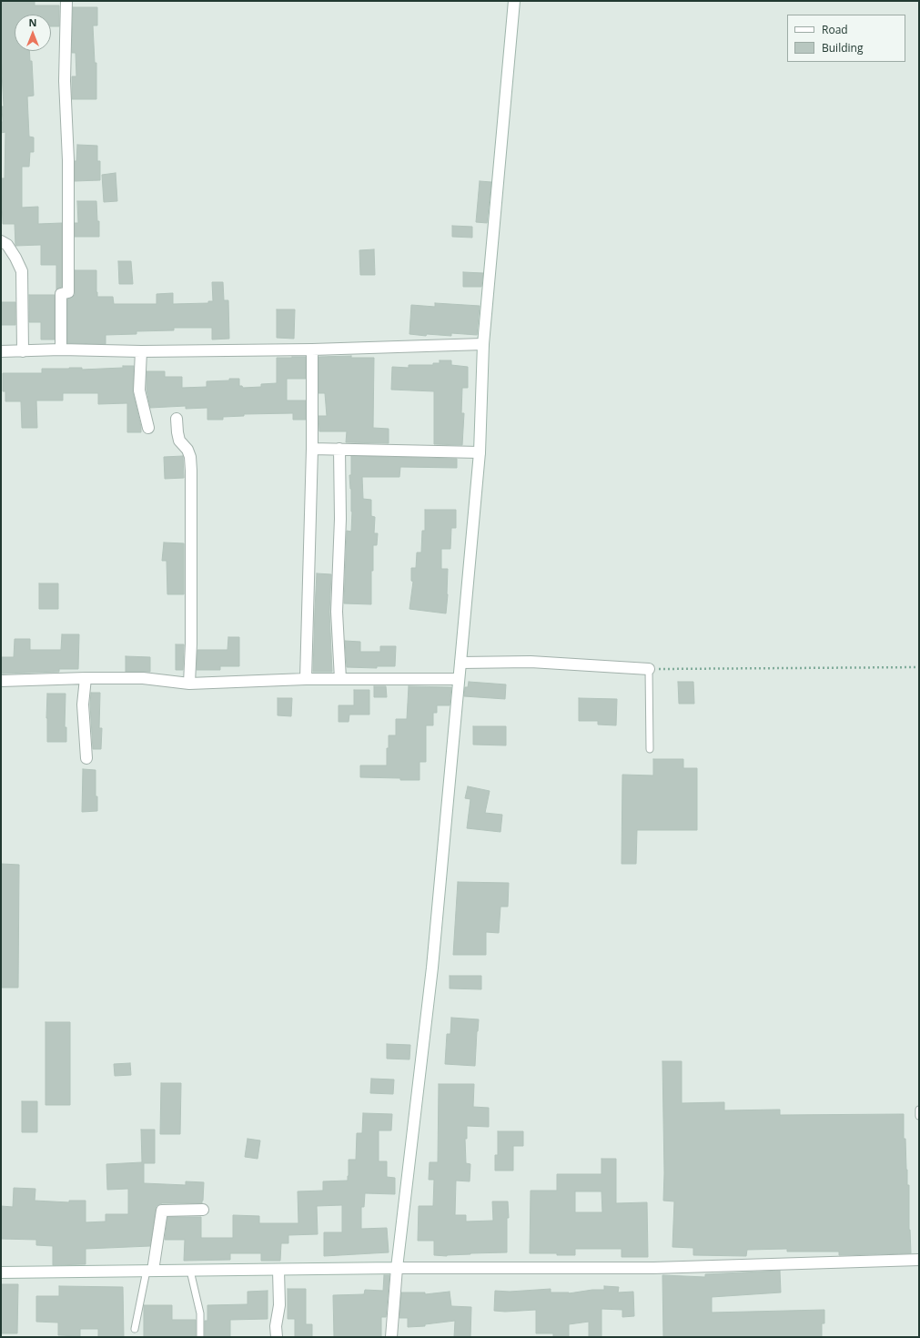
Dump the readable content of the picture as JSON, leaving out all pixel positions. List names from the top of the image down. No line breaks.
{"legend":["Road","Building"],"north":"top"}
